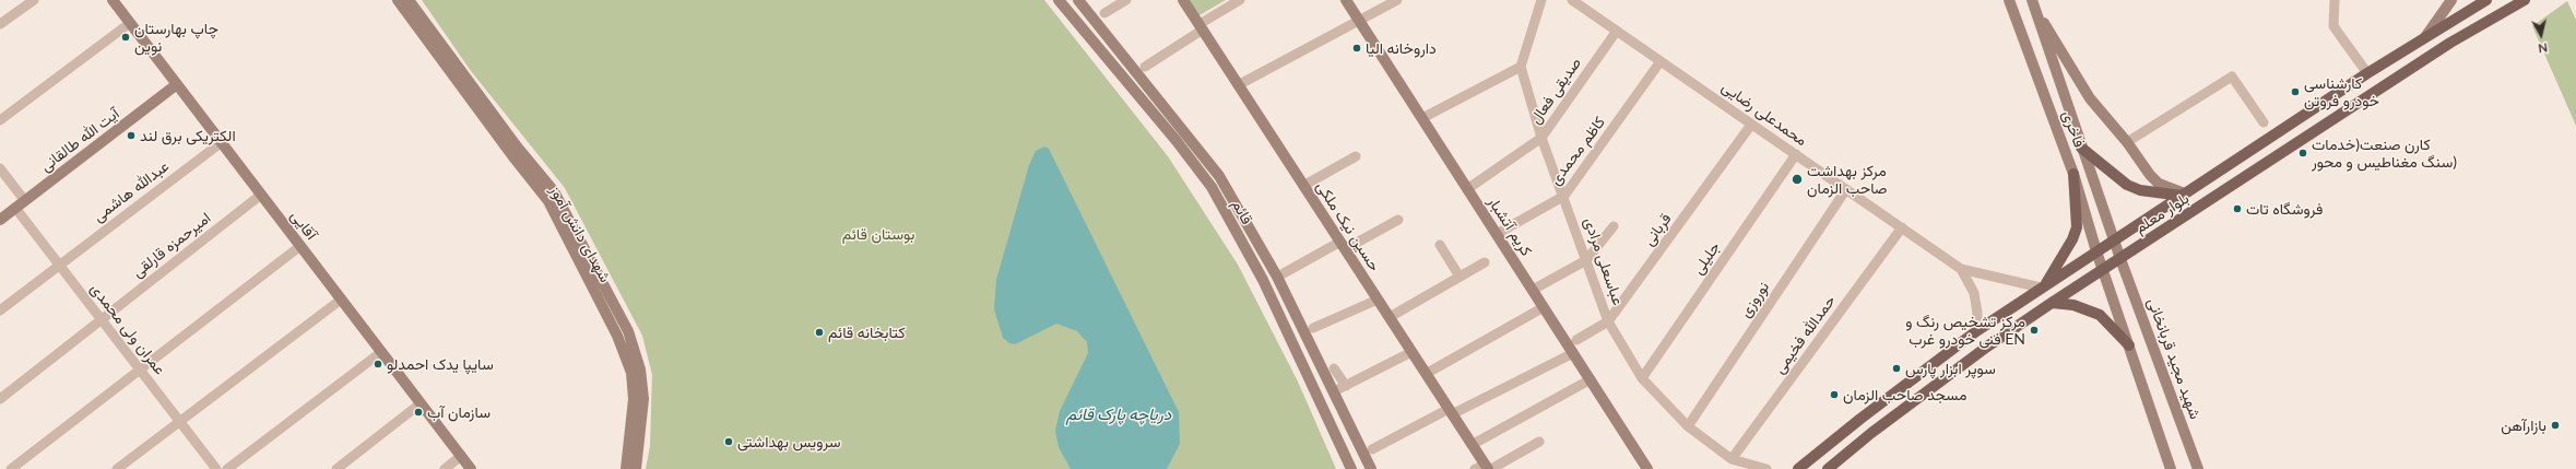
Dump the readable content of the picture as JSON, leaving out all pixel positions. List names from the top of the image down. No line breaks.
{"streets":{"main road":["فاخری","آیت الله طالقانی","قائم","بلوار معلم","آقایی","حسین نیک ملکی","کریم آتشبار","شهدای دانش آموز","شهید مجید قربانخانی"],"street":["صدیقی فعال","محمدعلی رضایی","کاظم محمدی","عبدالله هاشمی","قربانی","امیرحمزه قارلقی","جلیلی","عباسعلی مرادی","نوروزی","عمران ولی محمدی","حمدالله فخیمی"]},"crossings":[["صدیقی فعال","محمدعلی رضایی"],["صدیقی فعال","کریم آتشبار"],["صدیقی فعال","عباسعلی مرادی"],["محمدعلی رضایی","کاظم محمدی"],["محمدعلی رضایی","قربانی"],["محمدعلی رضایی","جلیلی"],["محمدعلی رضایی","نوروزی"],["محمدعلی رضایی","حمدالله فخیمی"],["فاخری","بلوار معلم"],["فاخری","شهید مجید قربانخانی"],["آیت الله طالقانی","آقایی"],["آیت الله طالقانی","عمران ولی محمدی"],["کاظم محمدی","کریم آتشبار"],["کاظم محمدی","عباسعلی مرادی"],["عبدالله هاشمی","آقایی"],["عبدالله هاشمی","عمران ولی محمدی"],["بلوار معلم","شهید مجید قربانخانی"],["آقایی","امیرحمزه قارلقی"],["قربانی","عباسعلی مرادی"],["امیرحمزه قارلقی","عمران ولی محمدی"],["جلیلی","عباسعلی مرادی"],["عباسعلی مرادی","نوروزی"],["عباسعلی مرادی","حمدالله فخیمی"]],"water":["دریاچه پارک قائم"],"parks":["بوستان قائم"],"places":["چاپ بهارستان نوين","داروخانه الیا","کارشناسی خودرو فروتن","الکتریکی برق لند","کارن صنعت(خدمات سنگ مغناطیس و محور)","مرکز بهداشت صاحب الزمان","فروشگاه تات","مرکز تشخیص رنگ و فنی خودرو غرب EN","کتابخانه قائم","سایپا یدک احمدلو","سوپر ابزار پارس","مسجد صاحب الزمان","سازمان آب","بازارآهن","سرویس بهداشتی"],"north":"bottom"}
